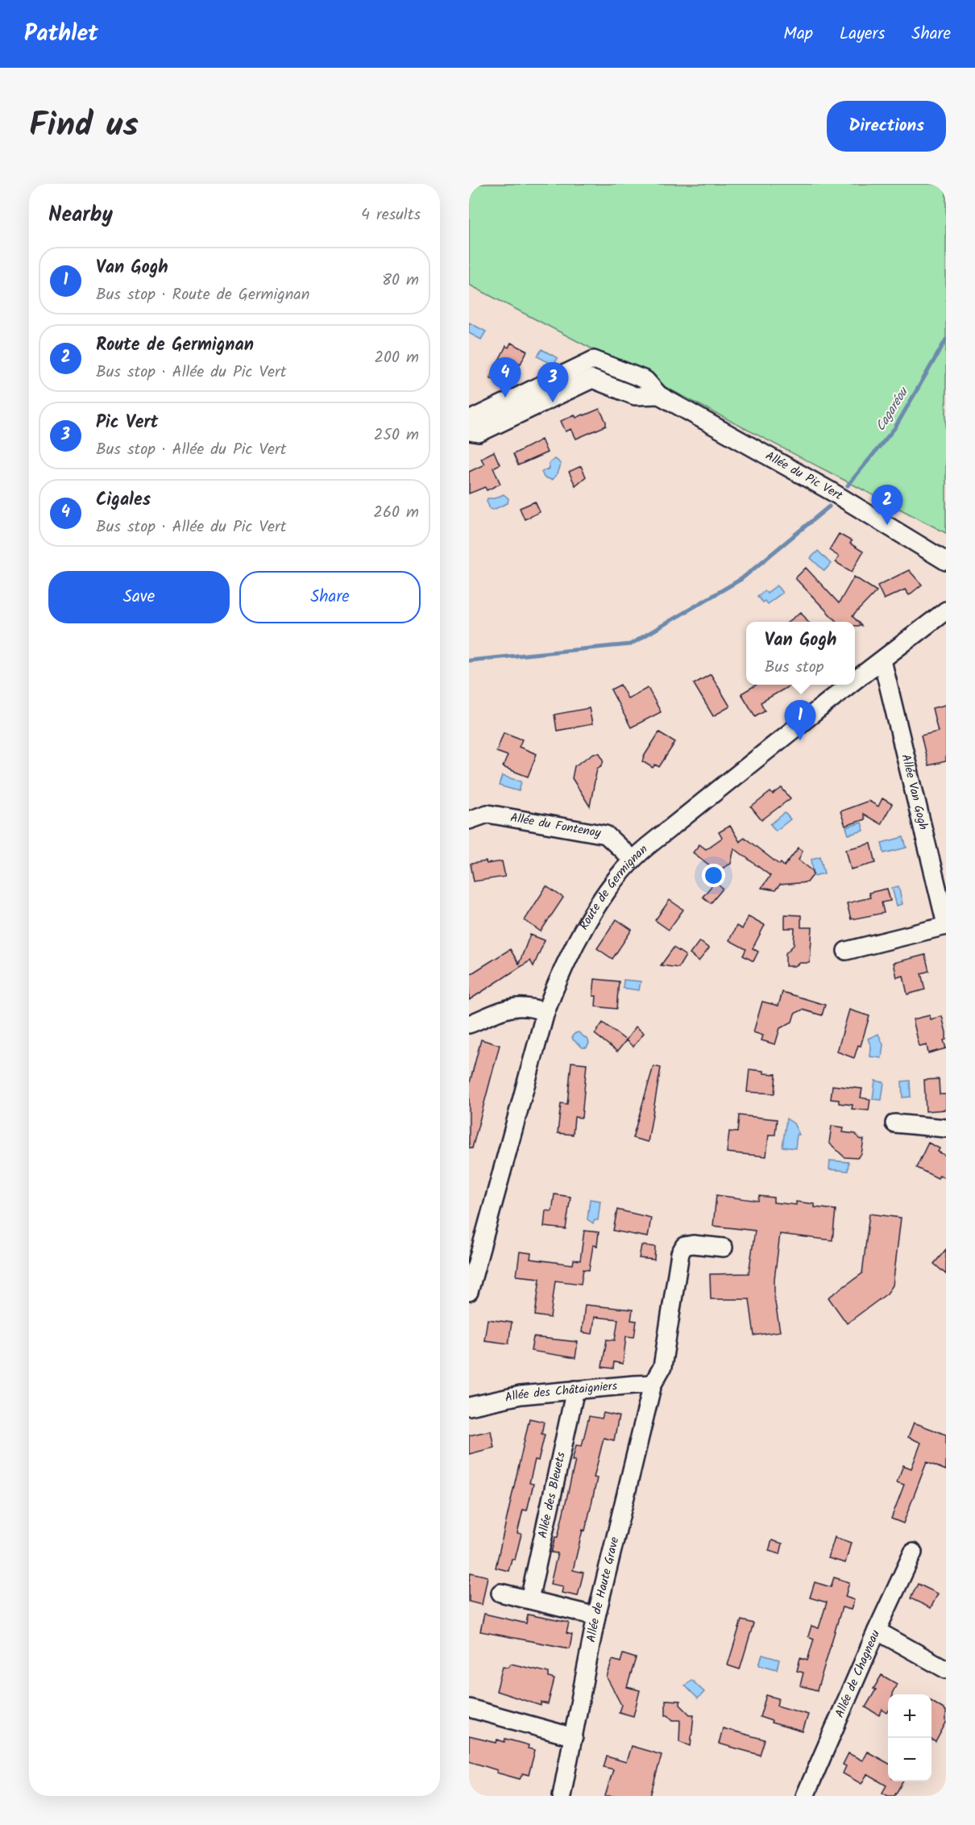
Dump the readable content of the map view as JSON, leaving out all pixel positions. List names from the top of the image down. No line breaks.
{"streets":{"street":["Allée du Pic Vert","Allée Van Gogh","Allée du Fontenoy","Route de Germignan","Allée des Châtaigniers","Allée des Bleuets","Allée de Haute Grave","Allée de Chagneau"]},"crossings":[["Allée Van Gogh","Route de Germignan"],["Allée du Fontenoy","Route de Germignan"],["Allée des Châtaigniers","Allée des Bleuets"],["Allée des Châtaigniers","Allée de Haute Grave"]],"water":["Cagaréou"],"page":{"header":"Pathlet","nav":["Map","Layers","Share"],"title":"Find us","buttons":["Directions",["Save","Share"]],"heading":["Nearby","4 results"],"list":[{"mark":"1","name":"Van Gogh","note":"Bus stop · Route de Germignan","value":"80 m"},{"mark":"2","name":"Route de Germignan","note":"Bus stop · Allée du Pic Vert","value":"200 m"},{"mark":"3","name":"Pic Vert","note":"Bus stop · Allée du Pic Vert","value":"250 m"},{"mark":"4","name":"Cigales","note":"Bus stop · Allée du Pic Vert","value":"260 m"}],"pins":["4","3","2","1"],"popup":["Van Gogh","Bus stop"],"map_buttons":["+","−"]}}
